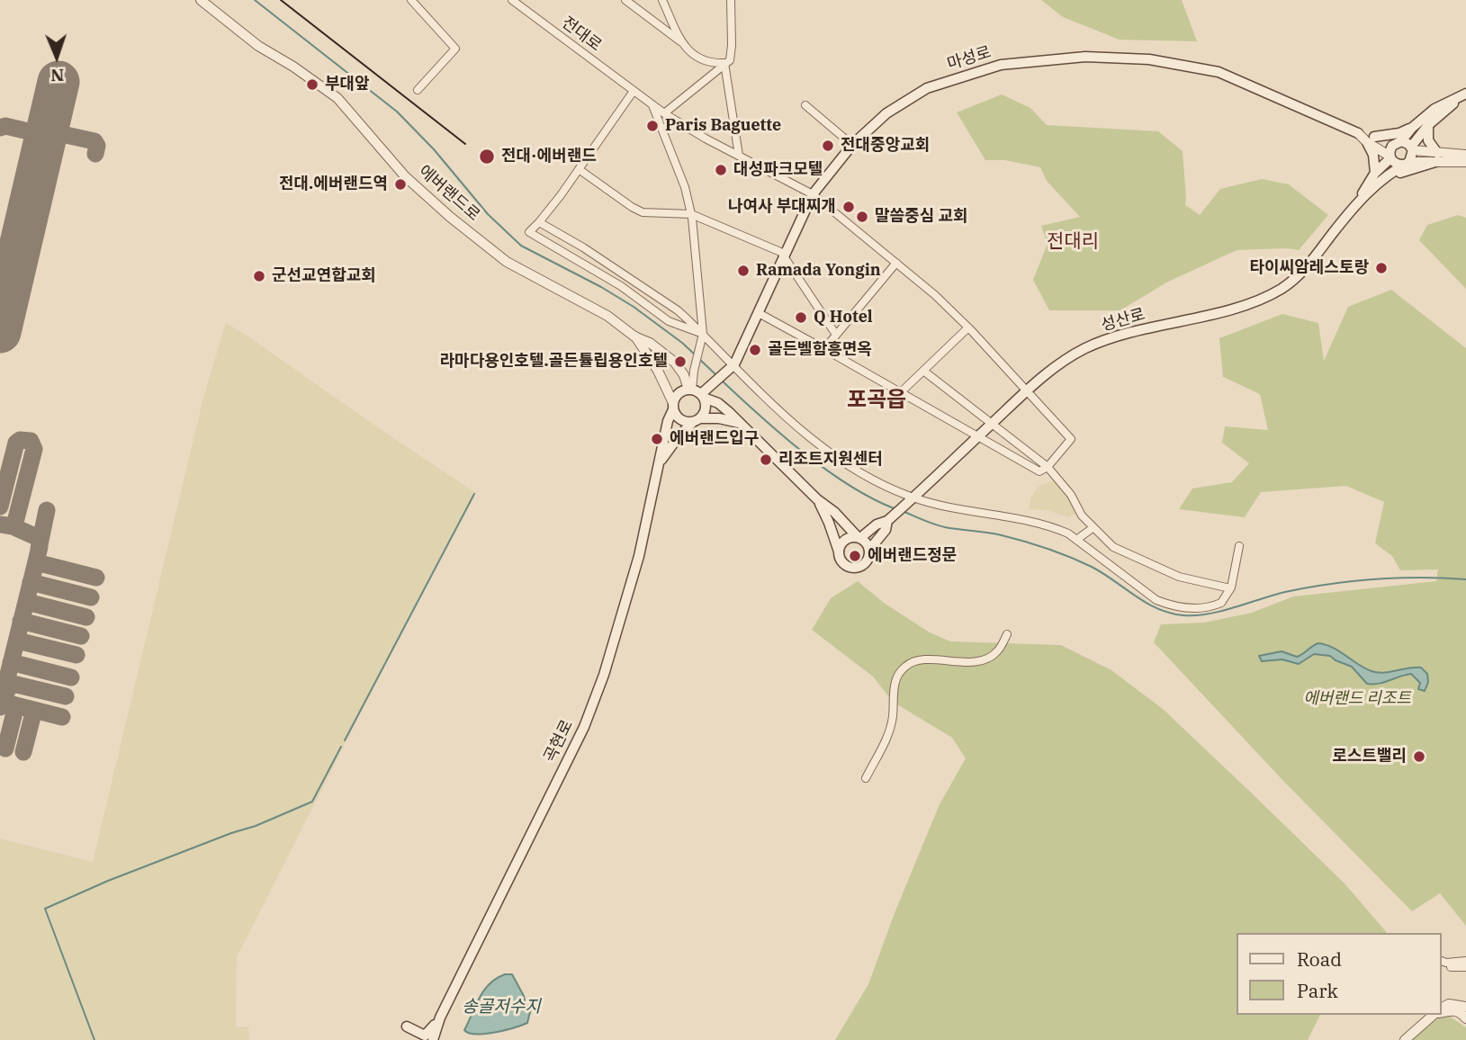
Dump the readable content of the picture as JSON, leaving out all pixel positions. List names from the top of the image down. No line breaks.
{"streets":{"main road":["마성로","성산로","곡현로"],"street":["전대로","에버랜드로"]},"crossings":[["전대로","마성로"],["전대로","성산로"],["에버랜드로","곡현로"]],"districts":["전대리","포곡읍"],"water":["송골저수지"],"parks":["에버랜드 리조트"],"places":["부대앞","Paris Baguette","전대중앙교회","전대·에버랜드","대성파크모텔","전대.에버랜드역","나여사 부대찌개","말씀중심 교회","타이씨암레스토랑","Ramada Yongin","군선교연합교회","Q Hotel","골든벨함흥면옥","라마다용인호텔.골든튤립용인호텔","에버랜드입구","리조트지원센터","에버랜드정문","로스트밸리"],"legend":["Road","Park"],"north":"bottom"}
